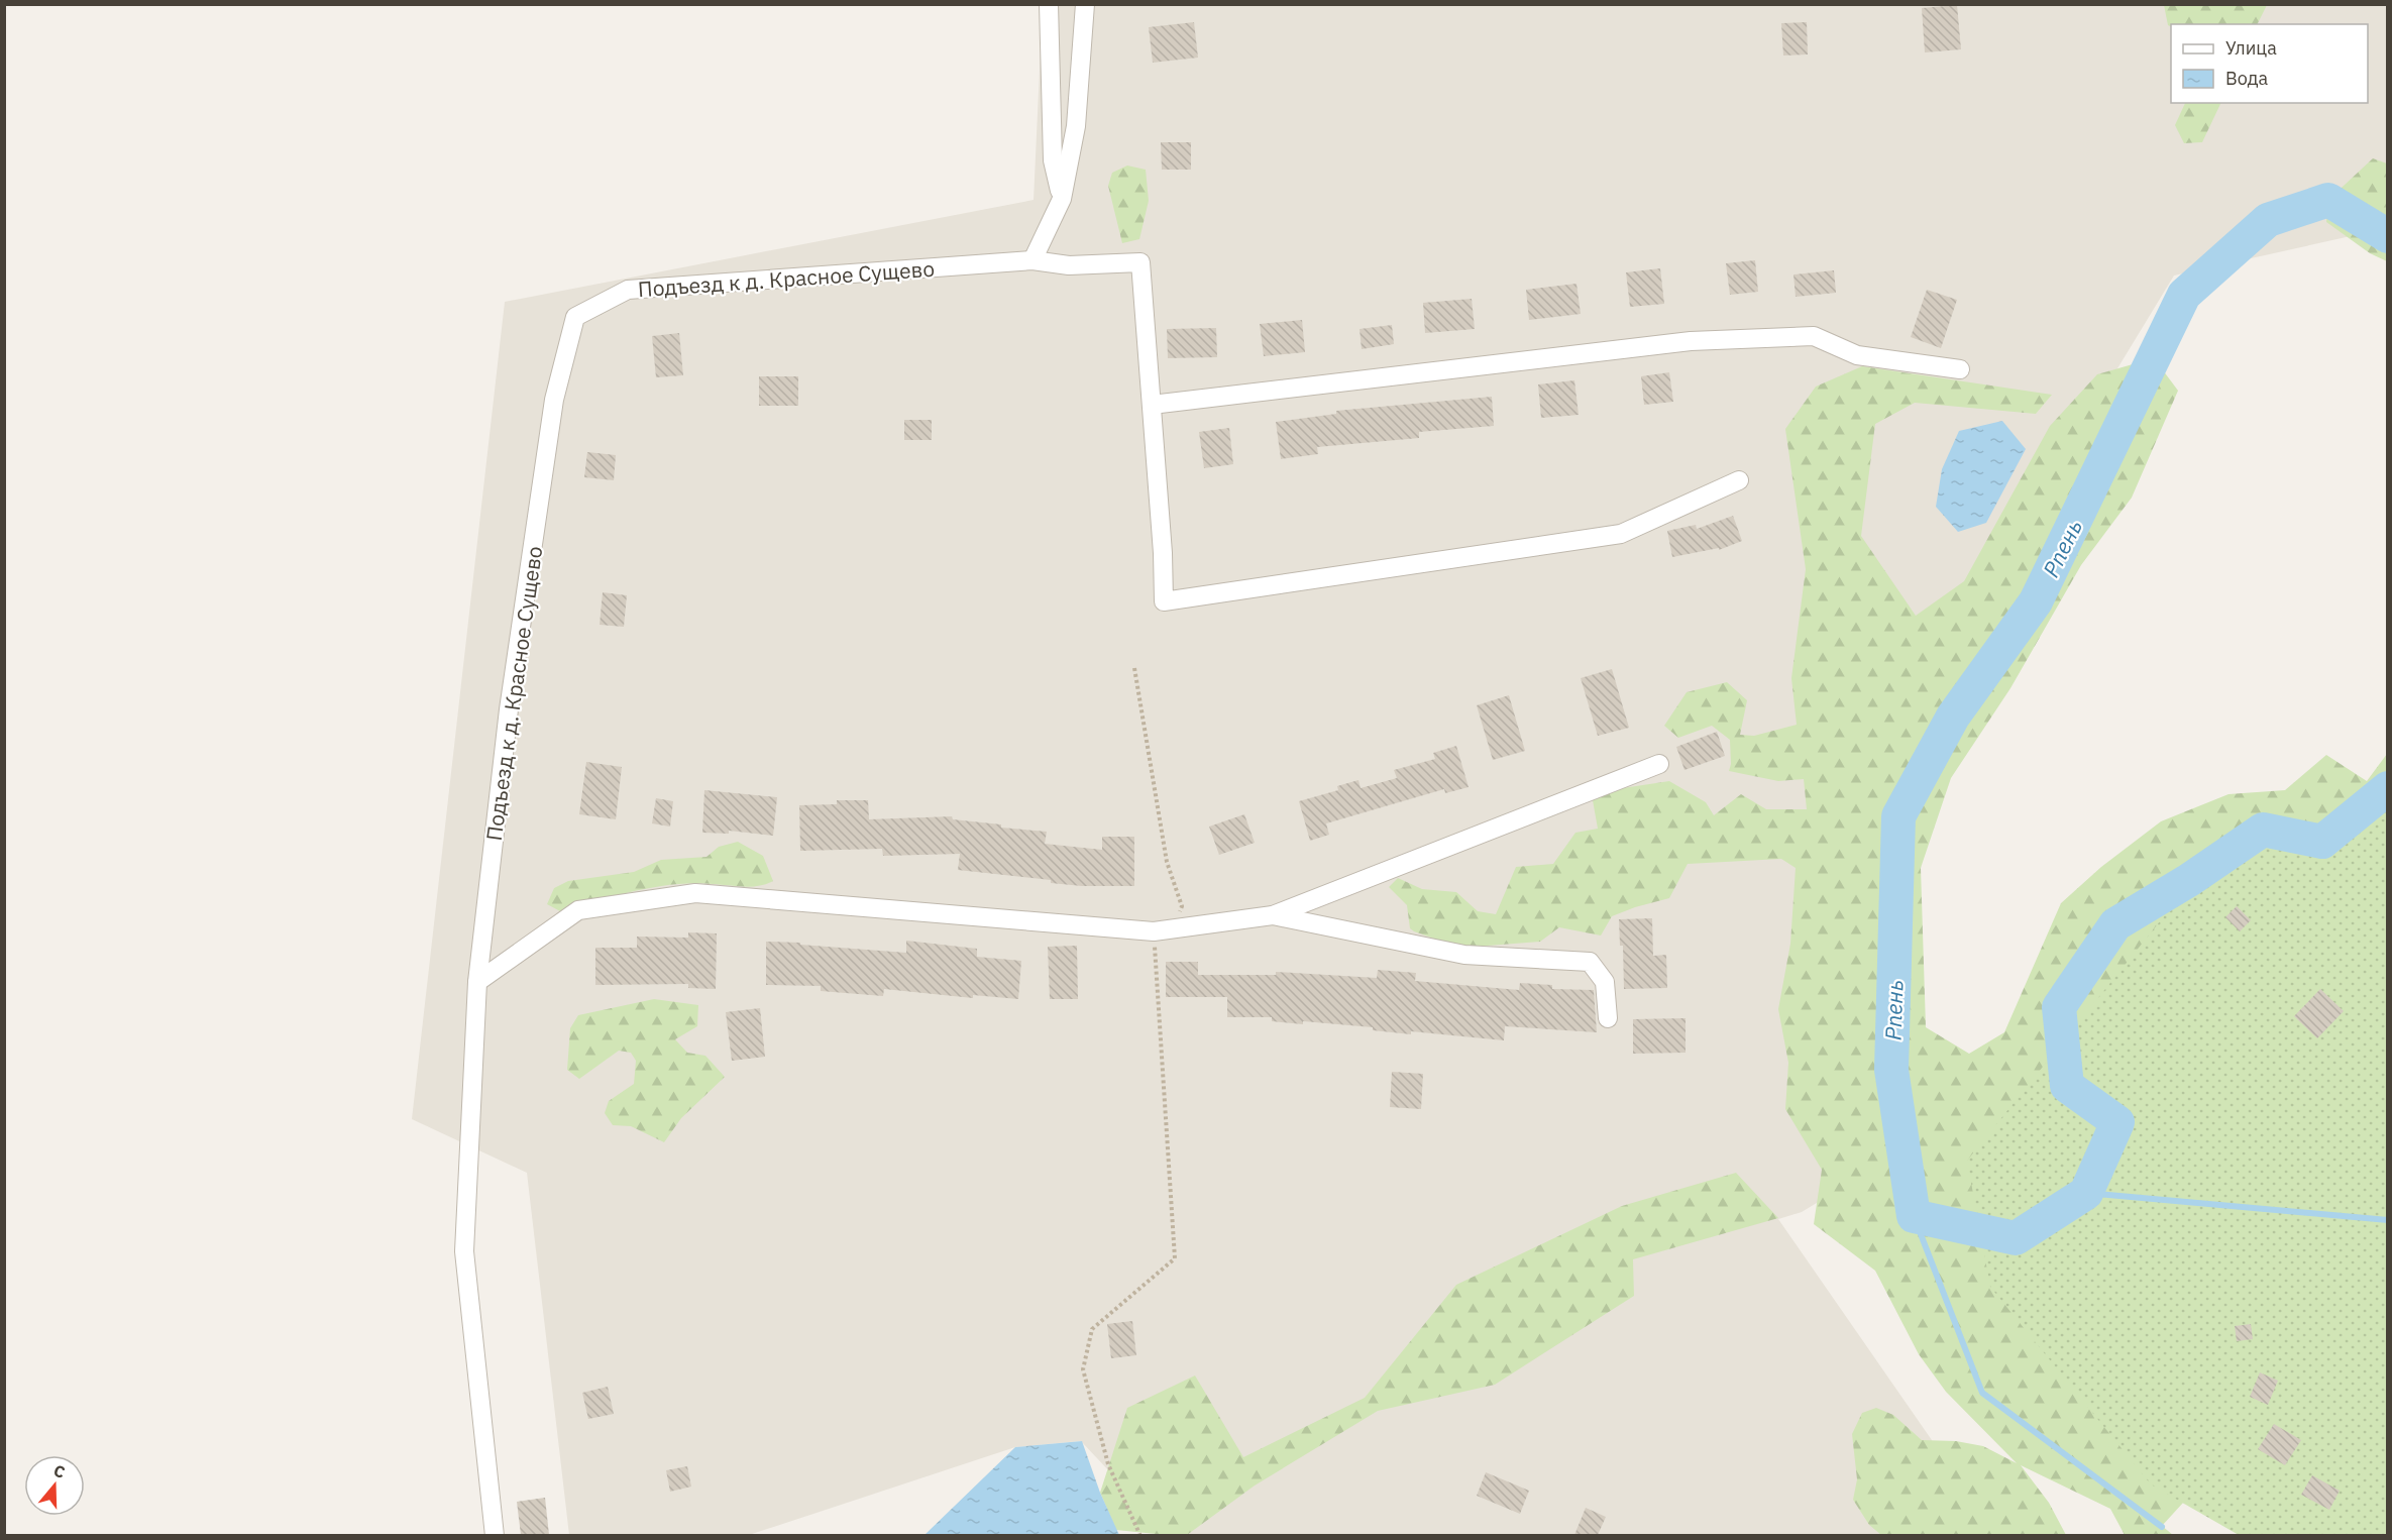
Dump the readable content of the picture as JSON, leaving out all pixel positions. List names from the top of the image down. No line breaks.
{"streets":{"street":["Подъезд к д. Красное Сущево"]},"water":["Рпень"],"legend":["Улица","Вода"],"north":"top"}
